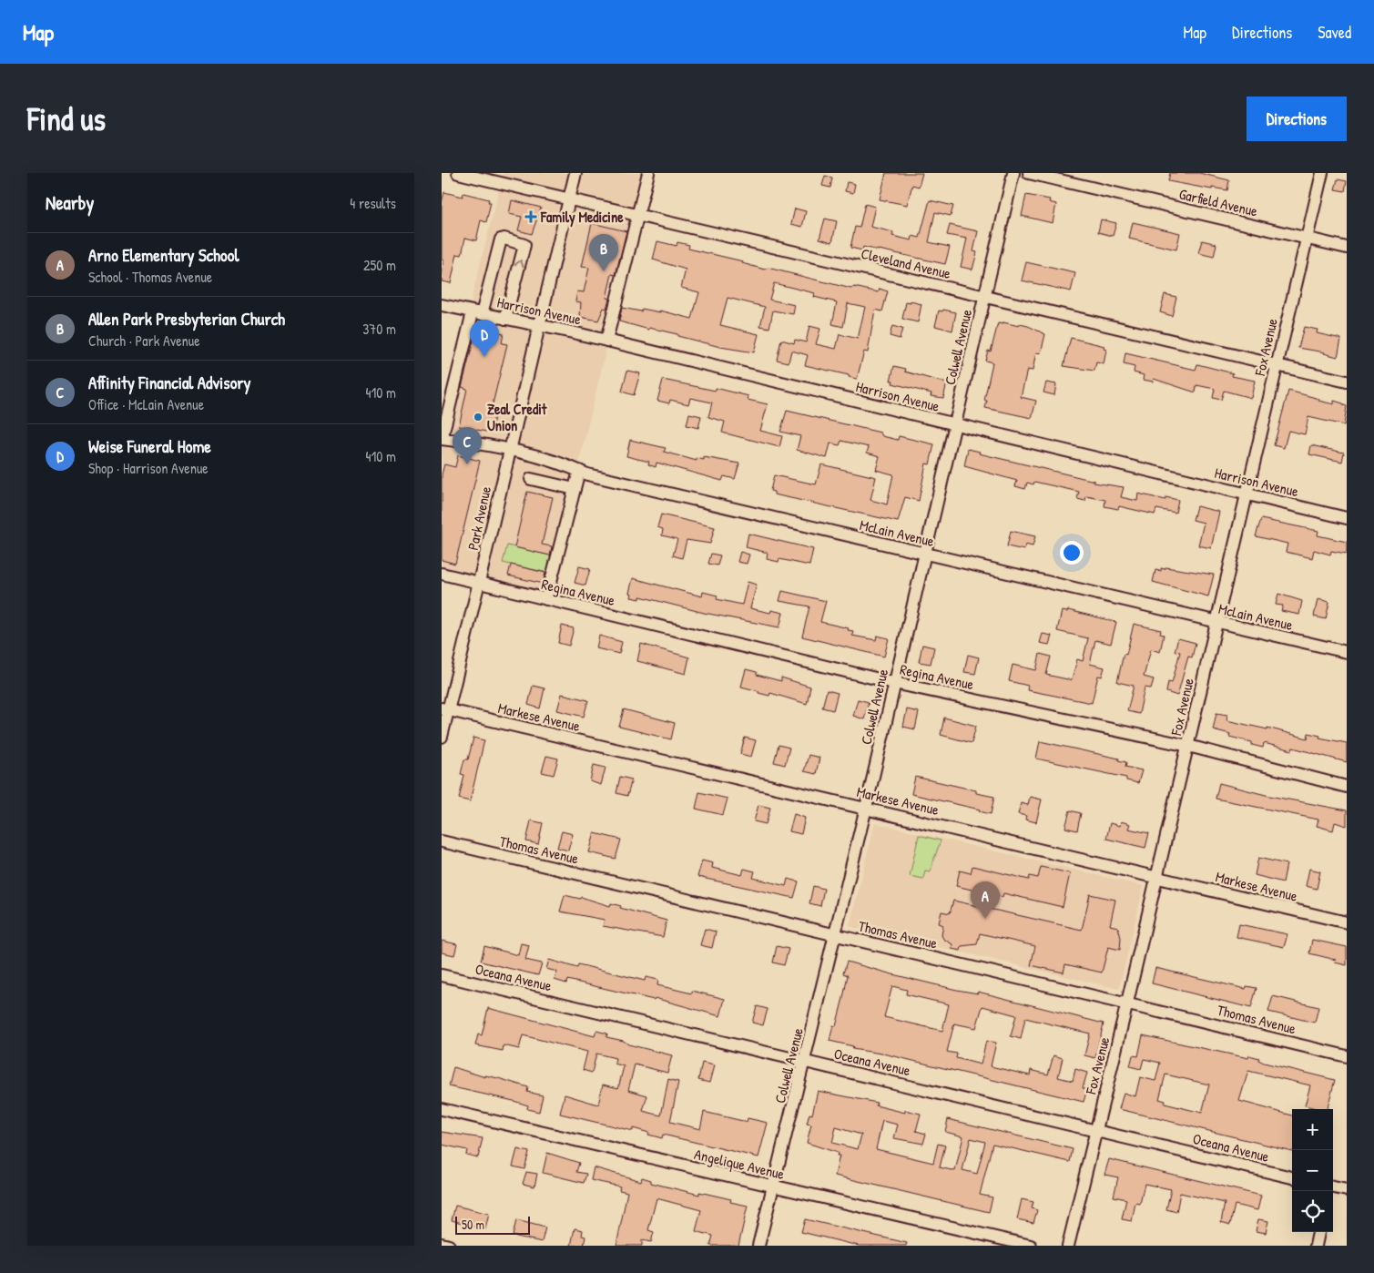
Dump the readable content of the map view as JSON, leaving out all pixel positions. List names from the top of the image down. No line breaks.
{"streets":{"street":["Garfield Avenue","Cleveland Avenue","Harrison Avenue","Colwell Avenue","Fox Avenue","Park Avenue","McLain Avenue","Regina Avenue","Markese Avenue","Thomas Avenue","Oceana Avenue","Angelique Avenue"]},"crossings":[["Garfield Avenue","Fox Avenue"],["Cleveland Avenue","Colwell Avenue"],["Cleveland Avenue","Fox Avenue"],["Cleveland Avenue","Park Avenue"],["Harrison Avenue","Colwell Avenue"],["Harrison Avenue","Fox Avenue"],["Harrison Avenue","Park Avenue"],["Colwell Avenue","McLain Avenue"],["Colwell Avenue","Regina Avenue"],["Colwell Avenue","Markese Avenue"],["Colwell Avenue","Thomas Avenue"],["Colwell Avenue","Oceana Avenue"],["Colwell Avenue","Angelique Avenue"],["Fox Avenue","McLain Avenue"],["Fox Avenue","Regina Avenue"],["Fox Avenue","Markese Avenue"],["Fox Avenue","Thomas Avenue"],["Fox Avenue","Oceana Avenue"],["Park Avenue","McLain Avenue"],["Park Avenue","Regina Avenue"],["Park Avenue","Markese Avenue"]],"places":{"health":["Family Medicine"],"other":["Zeal Credit Union"]},"scale_bar":"50 m","page":{"header":"Map","nav":["Map","Directions","Saved"],"buttons":"Directions","title":"Find us","heading":["Nearby","4 results"],"list":[{"mark":"A","name":"Arno Elementary School","note":"School · Thomas Avenue","value":"250 m"},{"mark":"B","name":"Allen Park Presbyterian Church","note":"Church · Park Avenue","value":"370 m"},{"mark":"C","name":"Affinity Financial Advisory","note":"Office · McLain Avenue","value":"410 m"},{"mark":"D","name":"Weise Funeral Home","note":"Shop · Harrison Avenue","value":"410 m"}],"pins":["B","D","C","A"],"map_buttons":["+","−"],"scale":"50 m"}}
